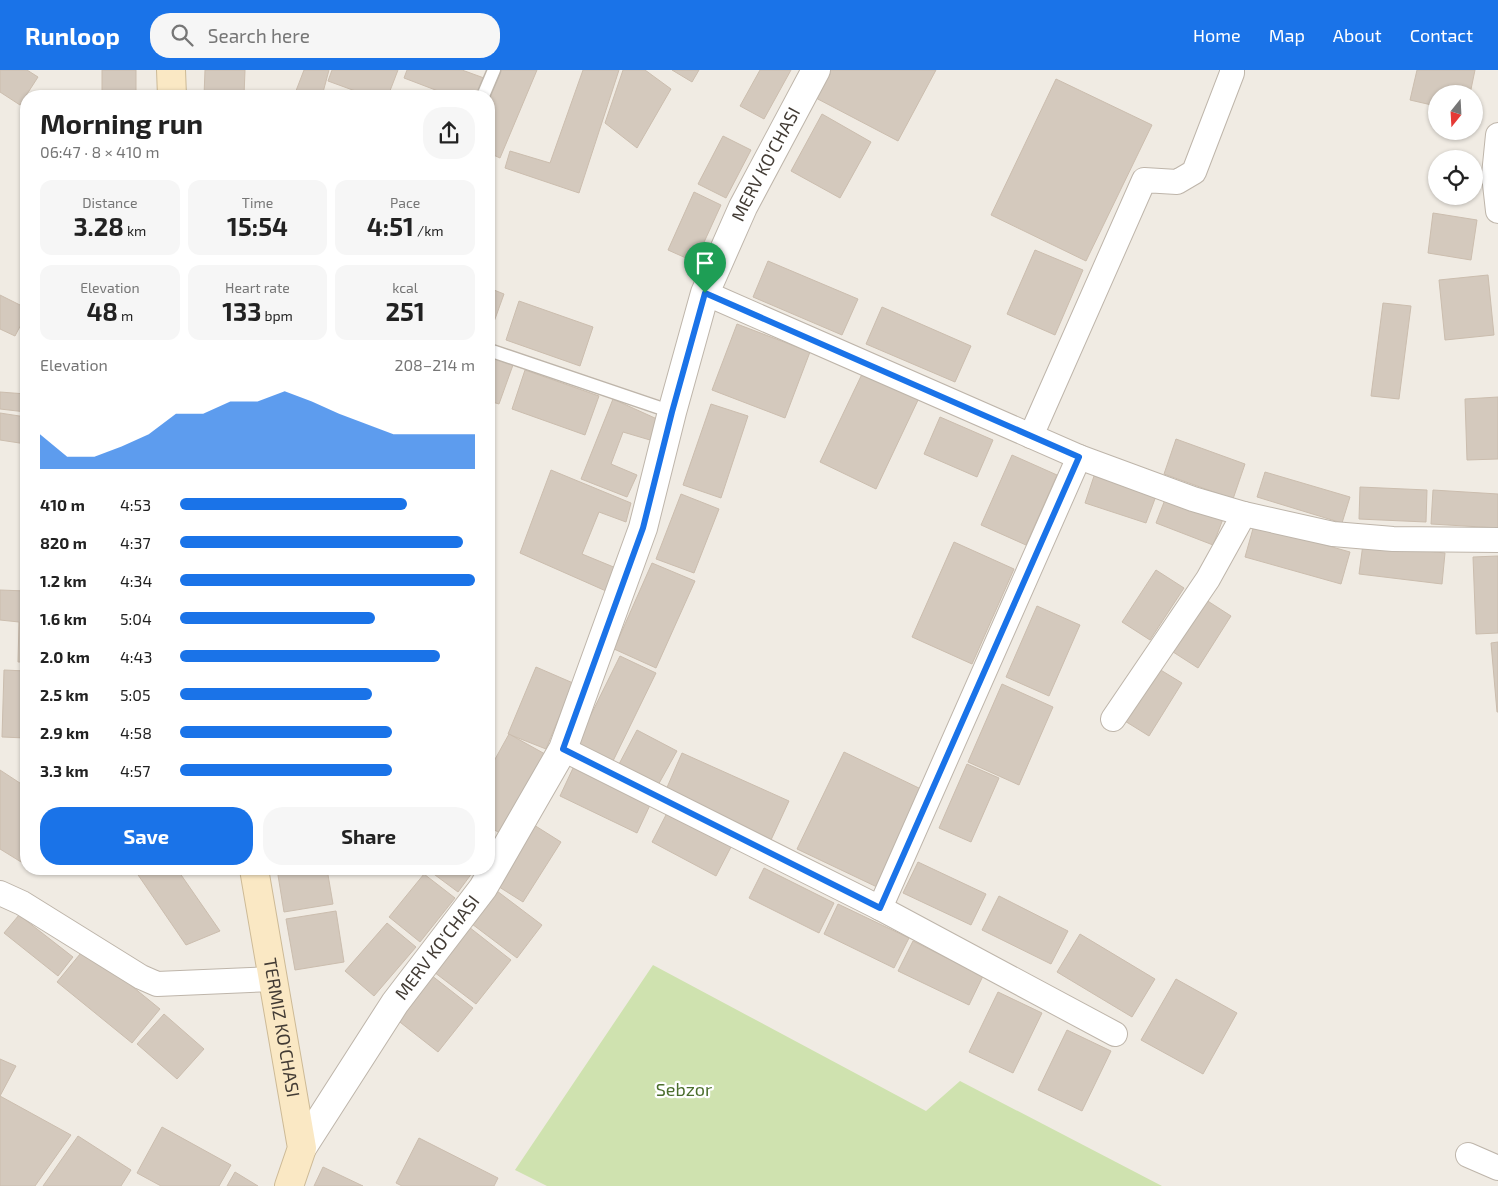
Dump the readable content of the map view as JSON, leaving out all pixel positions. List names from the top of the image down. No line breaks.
{"streets":{"main road":["TERMIZ KO'CHASI"],"street":["MERV KO'CHASI"]},"crossings":[["MERV KO'CHASI","TERMIZ KO'CHASI"]],"parks":["Sebzor"],"north":"bottom","page":{"header":"Runloop","search":"Search here","nav":["Home","Map","About","Contact"],"heading":["Morning run","06:47 · 8 × 410 m"],"stats":[["Distance","3.28 km"],["Time","15:54"],["Pace","4:51 /km"],["Elevation","48 m"],["Heart rate","133 bpm"],["kcal","251"]],"chart":["Elevation","208–214 m"],"list":[{"name":"410 m","note":"4:53"},{"name":"820 m","note":"4:37"},{"name":"1.2 km","note":"4:34"},{"name":"1.6 km","note":"5:04"},{"name":"2.0 km","note":"4:43"},{"name":"2.5 km","note":"5:05"},{"name":"2.9 km","note":"4:58"},{"name":"3.3 km","note":"4:57"}],"buttons":["Save","Share"]}}
